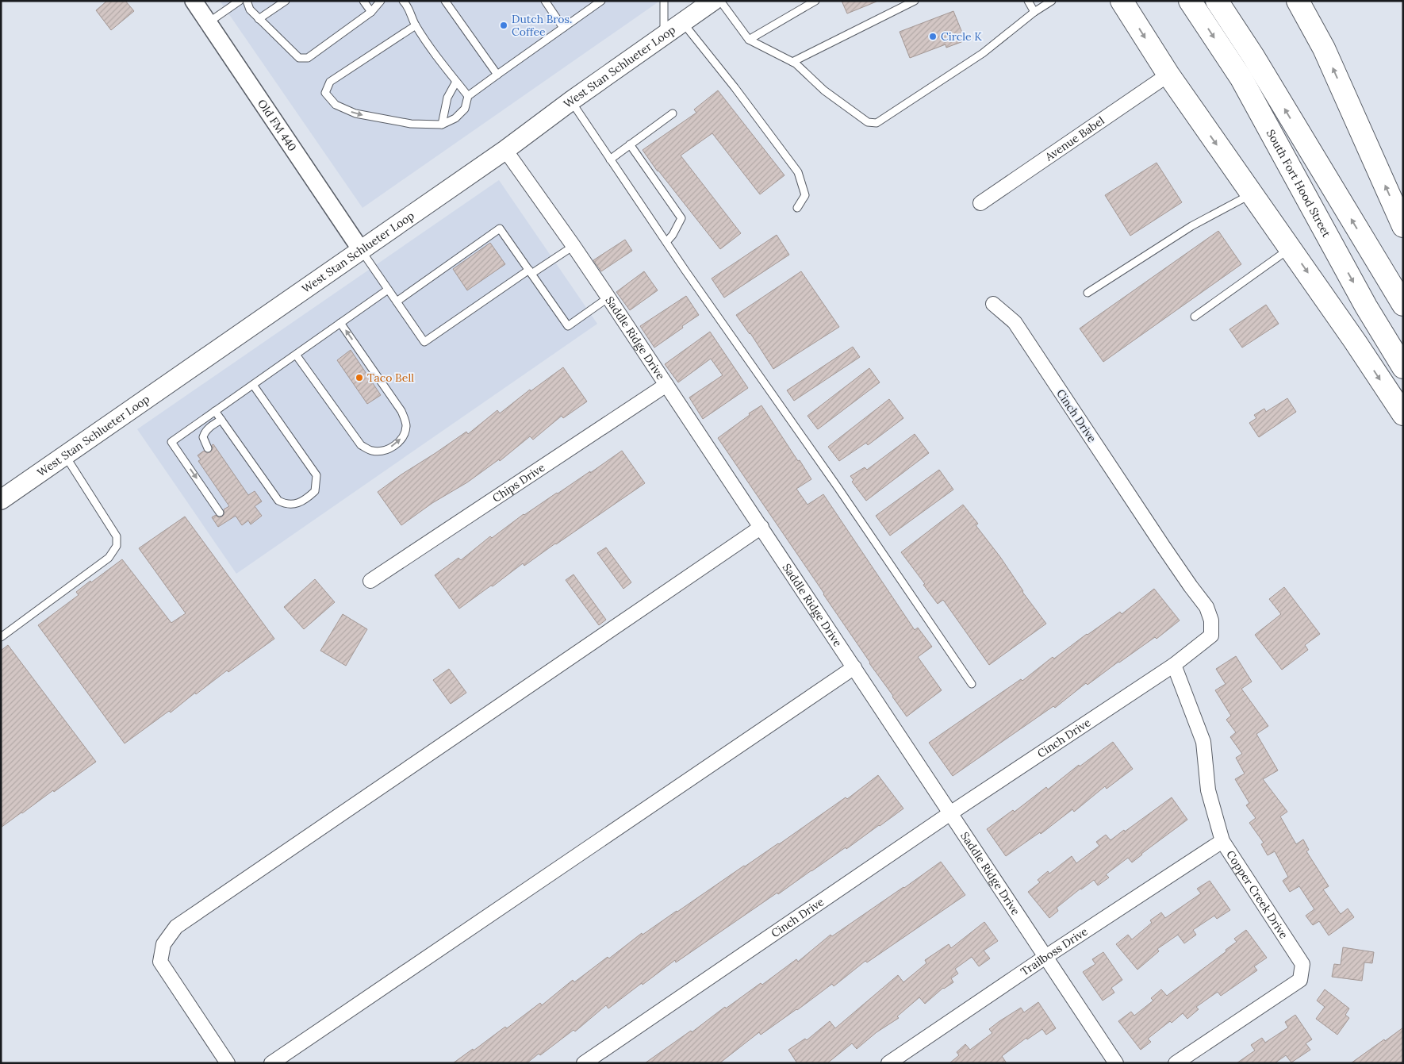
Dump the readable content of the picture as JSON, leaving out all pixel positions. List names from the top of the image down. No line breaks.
{"streets":{"highway":["South Fort Hood Street"],"main road":["West Stan Schlueter Loop"],"street":["Old FM 440","Avenue Babel","Saddle Ridge Drive","Cinch Drive","Chips Drive","Copper Creek Drive","Trailboss Drive"]},"crossings":[["West Stan Schlueter Loop","Old FM 440"],["West Stan Schlueter Loop","Saddle Ridge Drive"],["Saddle Ridge Drive","Cinch Drive"],["Saddle Ridge Drive","Chips Drive"],["Saddle Ridge Drive","Trailboss Drive"],["Cinch Drive","Copper Creek Drive"],["Copper Creek Drive","Trailboss Drive"]],"places":["Dutch Bros. Coffee","Circle K","Taco Bell"]}
